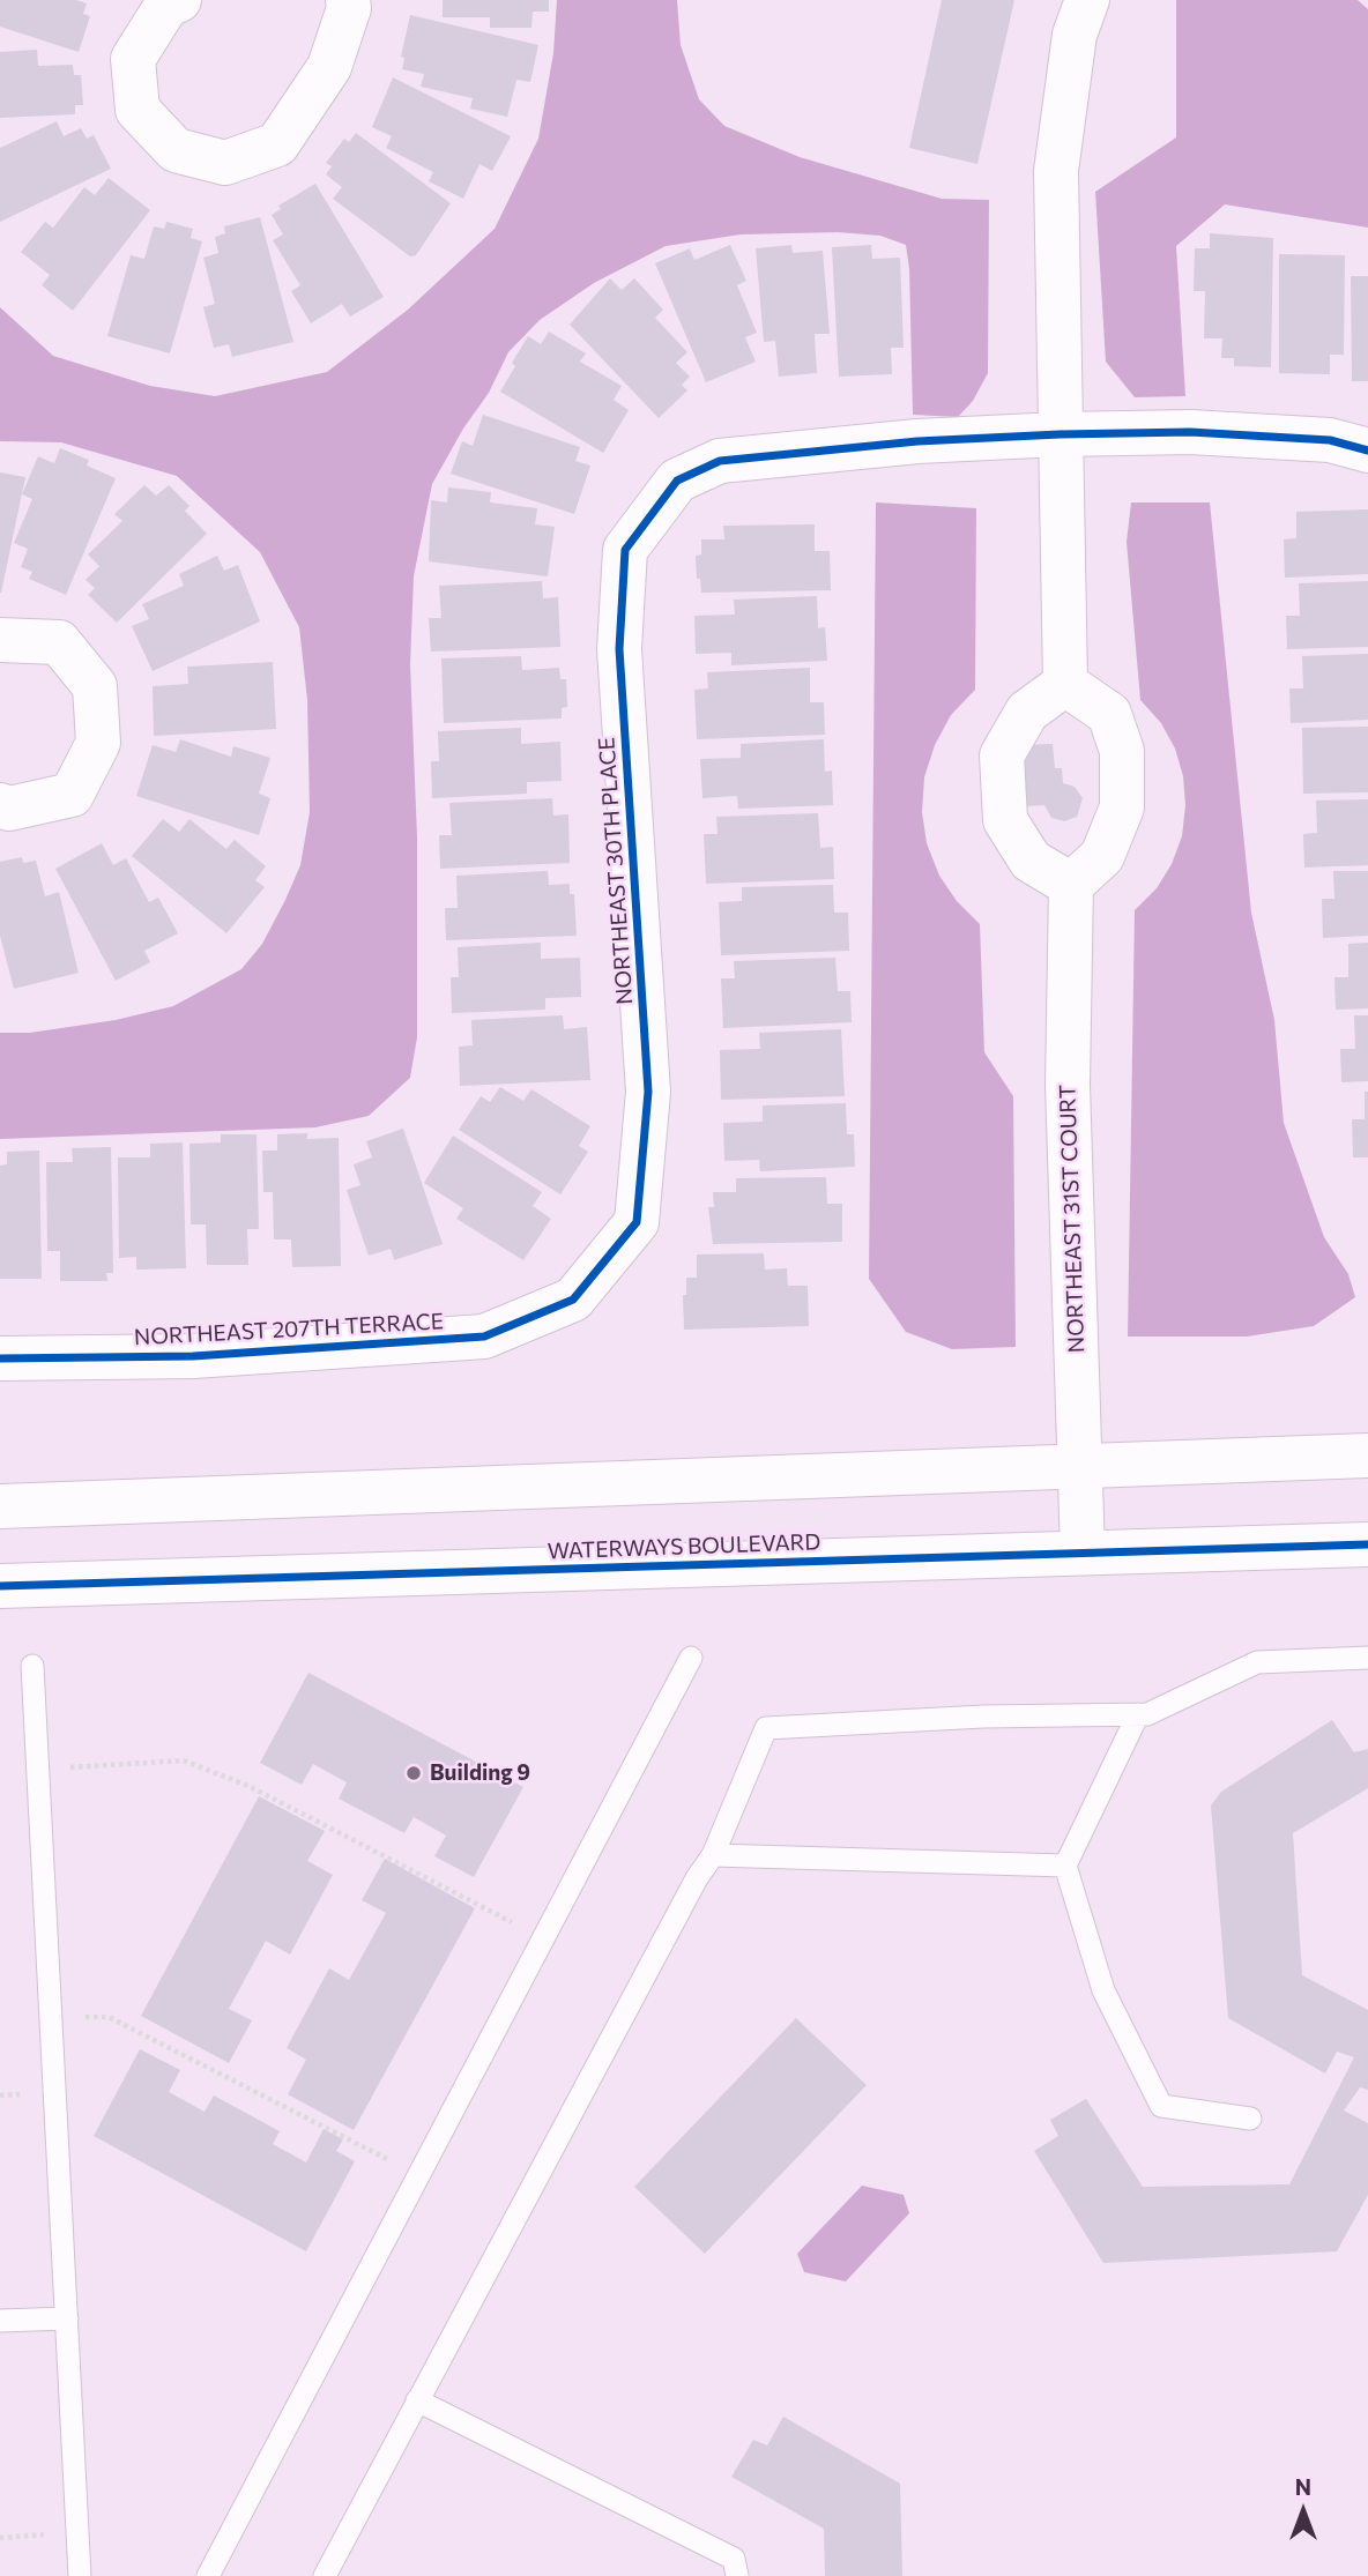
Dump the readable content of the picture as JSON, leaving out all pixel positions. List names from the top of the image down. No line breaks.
{"streets":{"street":["NORTHEAST 30TH PLACE","NORTHEAST 31ST COURT","NORTHEAST 207TH TERRACE","WATERWAYS BOULEVARD"]},"crossings":[["NORTHEAST 30TH PLACE","NORTHEAST 207TH TERRACE"],["NORTHEAST 31ST COURT","WATERWAYS BOULEVARD"]],"places":["Building 9"],"north":"top"}
